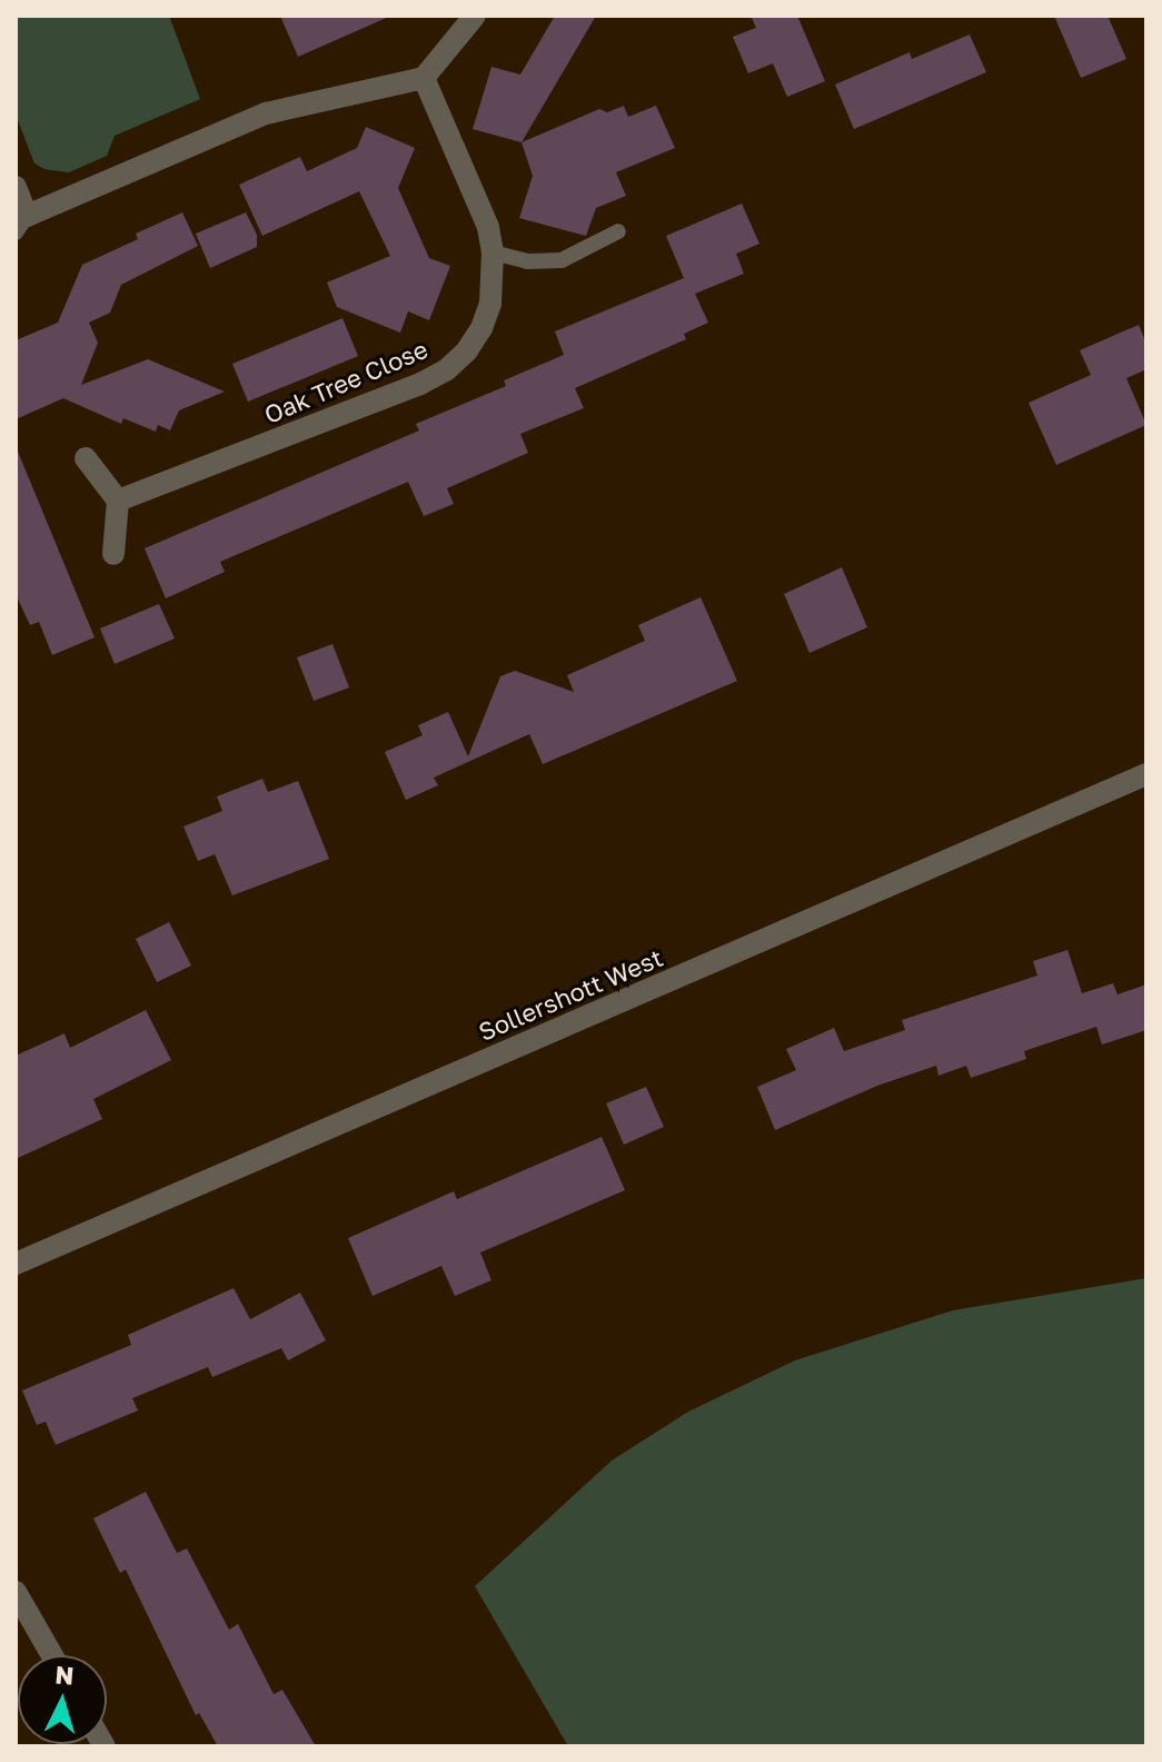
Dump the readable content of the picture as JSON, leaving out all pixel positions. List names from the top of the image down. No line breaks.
{"streets":{"street":["Oak Tree Close","Sollershott West"]},"north":"top"}
